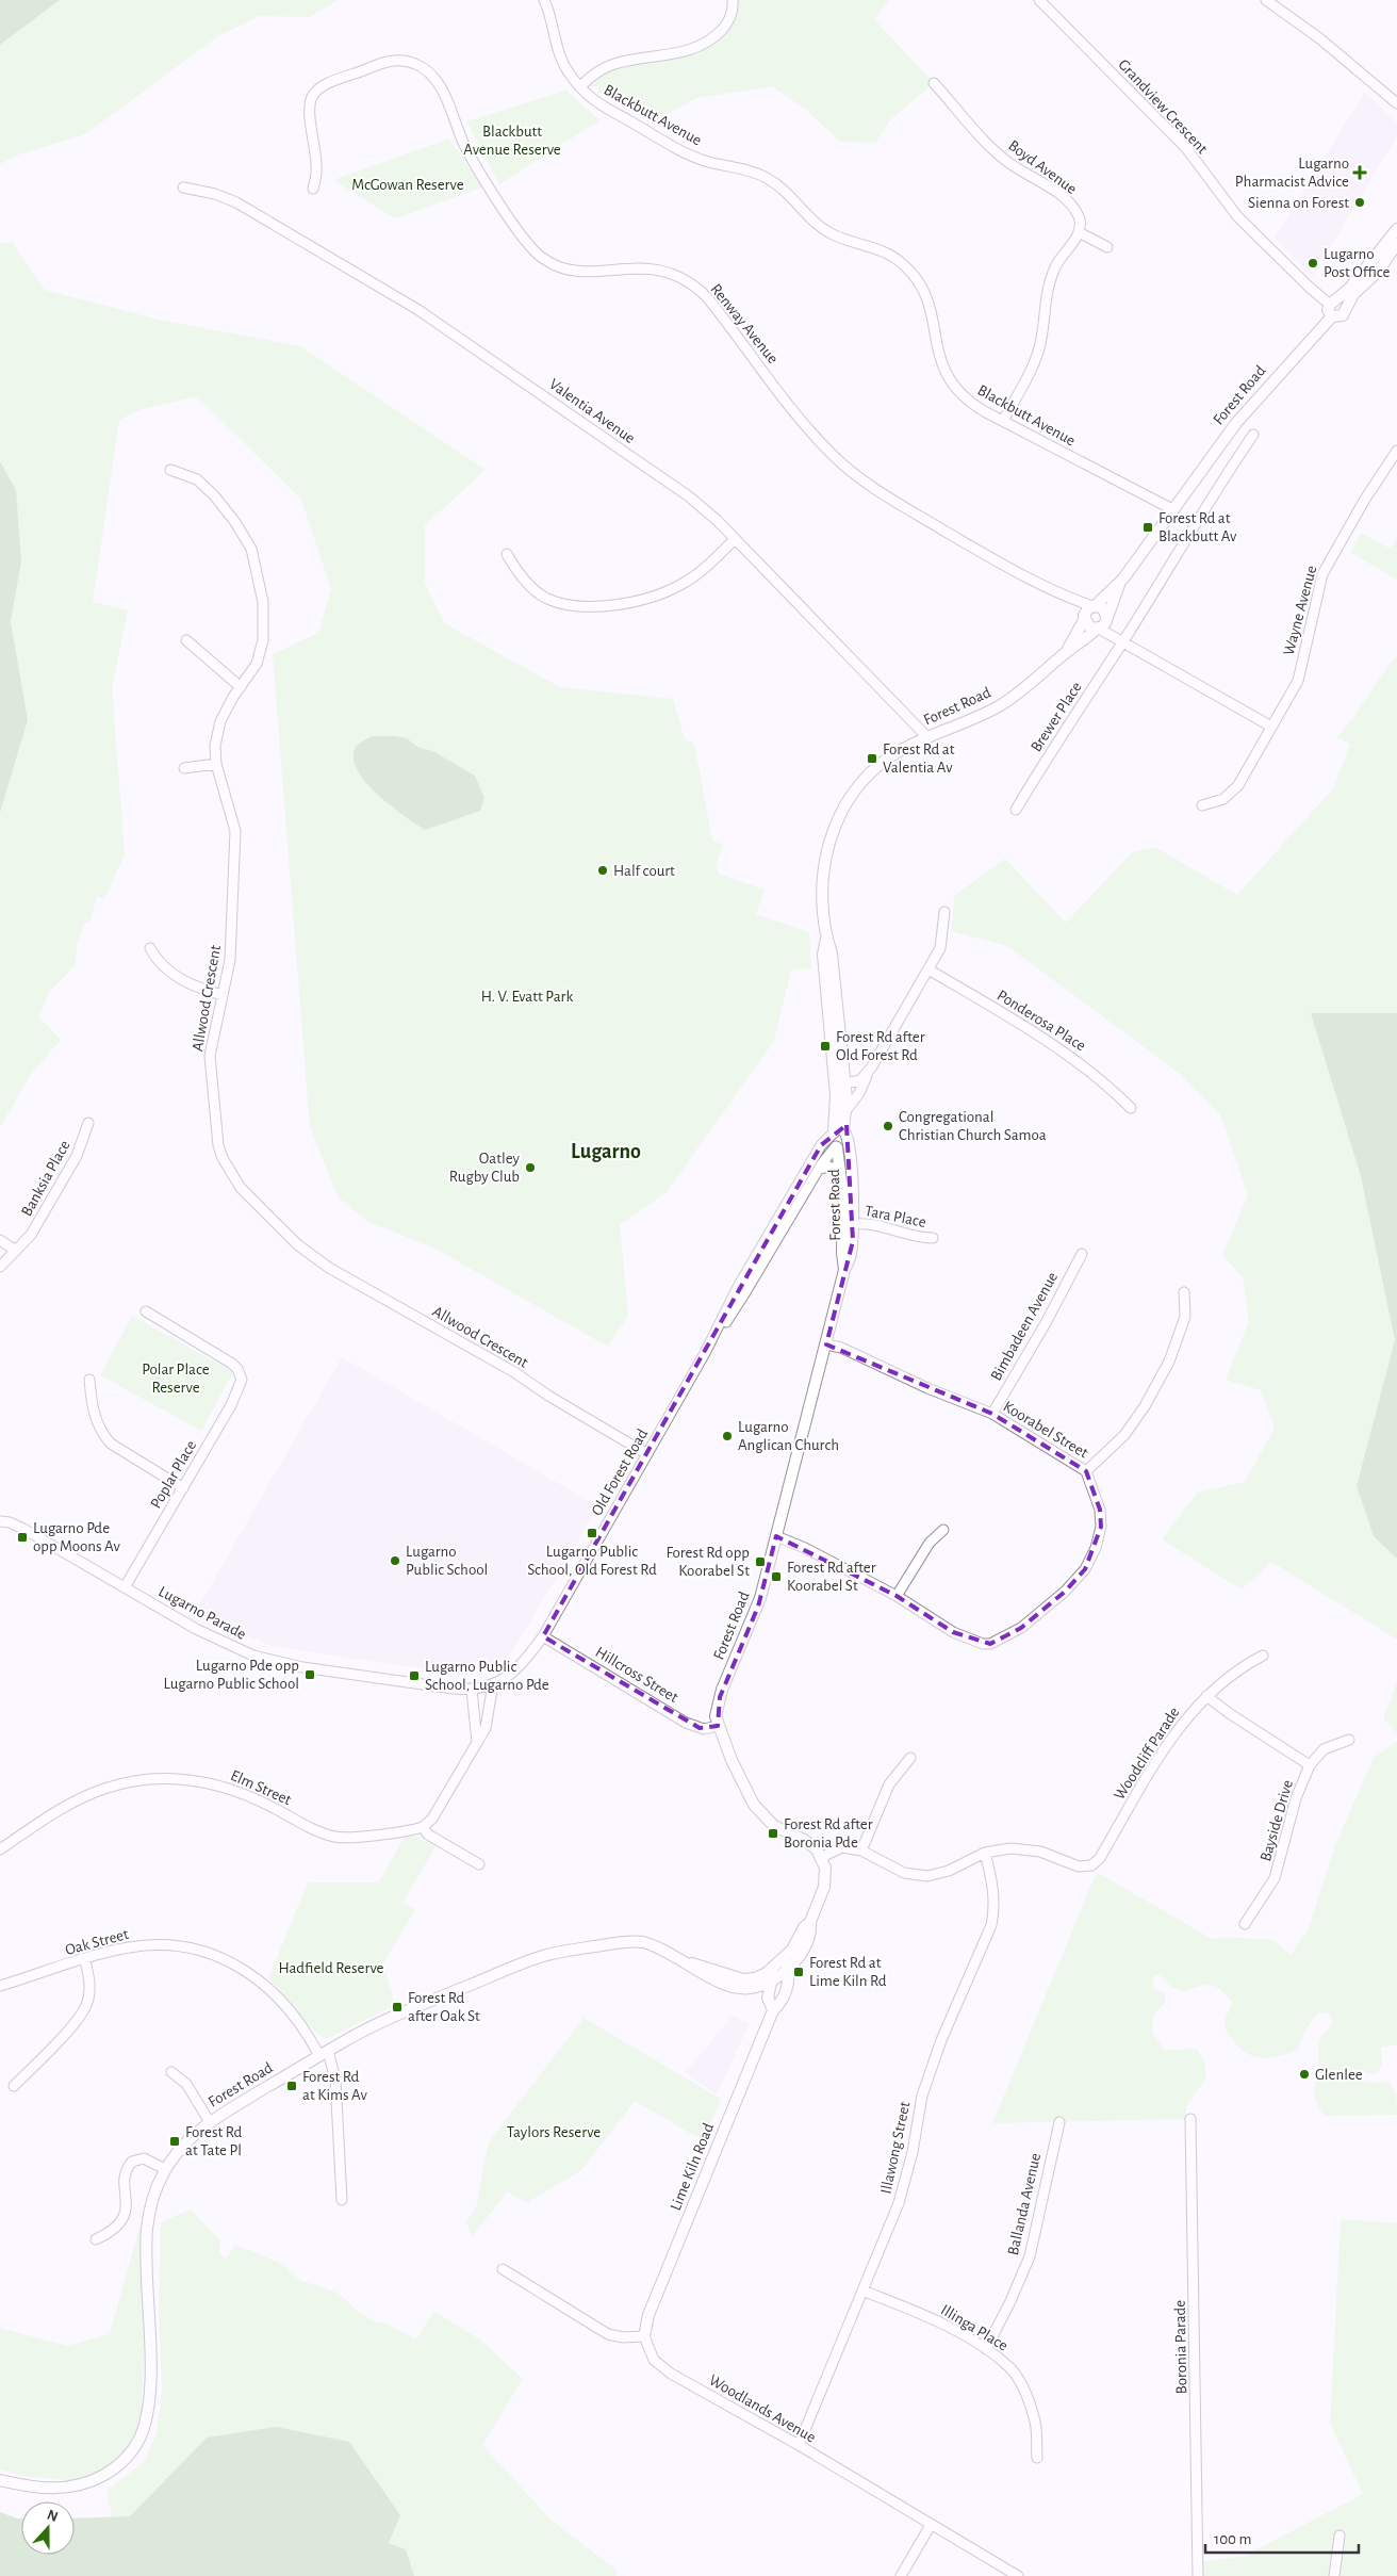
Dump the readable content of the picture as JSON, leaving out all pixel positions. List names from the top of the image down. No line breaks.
{"streets":{"street":["Grandview Crescent","Blackbutt Avenue","Boyd Avenue","Renway Avenue","Forest Road","Valentia Avenue","Wayne Avenue","Brewer Place","Allwood Crescent","Ponderosa Place","Banksia Place","Tara Place","Bimbadeen Avenue","Koorabel Street","Old Forest Road","Poplar Place","Lugarno Parade","Hillcross Street","Woodcliff Parade","Elm Street","Bayside Drive","Oak Street","Illawong Street","Lime Kiln Road","Ballanda Avenue","Illinga Place","Boronia Parade","Woodlands Avenue"]},"crossings":[["Grandview Crescent","Forest Road"],["Blackbutt Avenue","Forest Road"],["Renway Avenue","Forest Road"],["Forest Road","Valentia Avenue"],["Forest Road","Tara Place"],["Forest Road","Koorabel Street"],["Forest Road","Old Forest Road"],["Forest Road","Hillcross Street"],["Forest Road","Oak Street"],["Forest Road","Lime Kiln Road"],["Allwood Crescent","Old Forest Road"],["Bimbadeen Avenue","Koorabel Street"],["Old Forest Road","Lugarno Parade"],["Old Forest Road","Hillcross Street"],["Poplar Place","Lugarno Parade"],["Woodcliff Parade","Illawong Street"],["Illawong Street","Illinga Place"],["Illawong Street","Woodlands Avenue"],["Lime Kiln Road","Woodlands Avenue"],["Ballanda Avenue","Illinga Place"]],"districts":["Lugarno"],"parks":["Blackbutt Avenue Reserve","McGowan Reserve","H. V. Evatt Park","Polar Place Reserve","Hadfield Reserve","Taylors Reserve"],"places":{"health":["Lugarno Pharmacist Advice"],"other":["Sienna on Forest","Lugarno Post Office","Half court","Congregational Christian Church Samoa","Oatley Rugby Club","Lugarno Anglican Church","Lugarno Public School","Glenlee"],"transit":["Forest Rd at Blackbutt Av","Forest Rd at Valentia Av","Forest Rd after Old Forest Rd","Lugarno Public School, Old Forest Rd","Lugarno Pde opp Moons Av","Forest Rd opp Koorabel St","Forest Rd after Koorabel St","Lugarno Pde opp Lugarno Public School","Lugarno Public School, Lugarno Pde","Forest Rd after Boronia Pde","Forest Rd at Lime Kiln Rd","Forest Rd after Oak St","Forest Rd at Kims Av","Forest Rd at Tate Pl"]},"scale_bar":"100 m","north":"top"}
